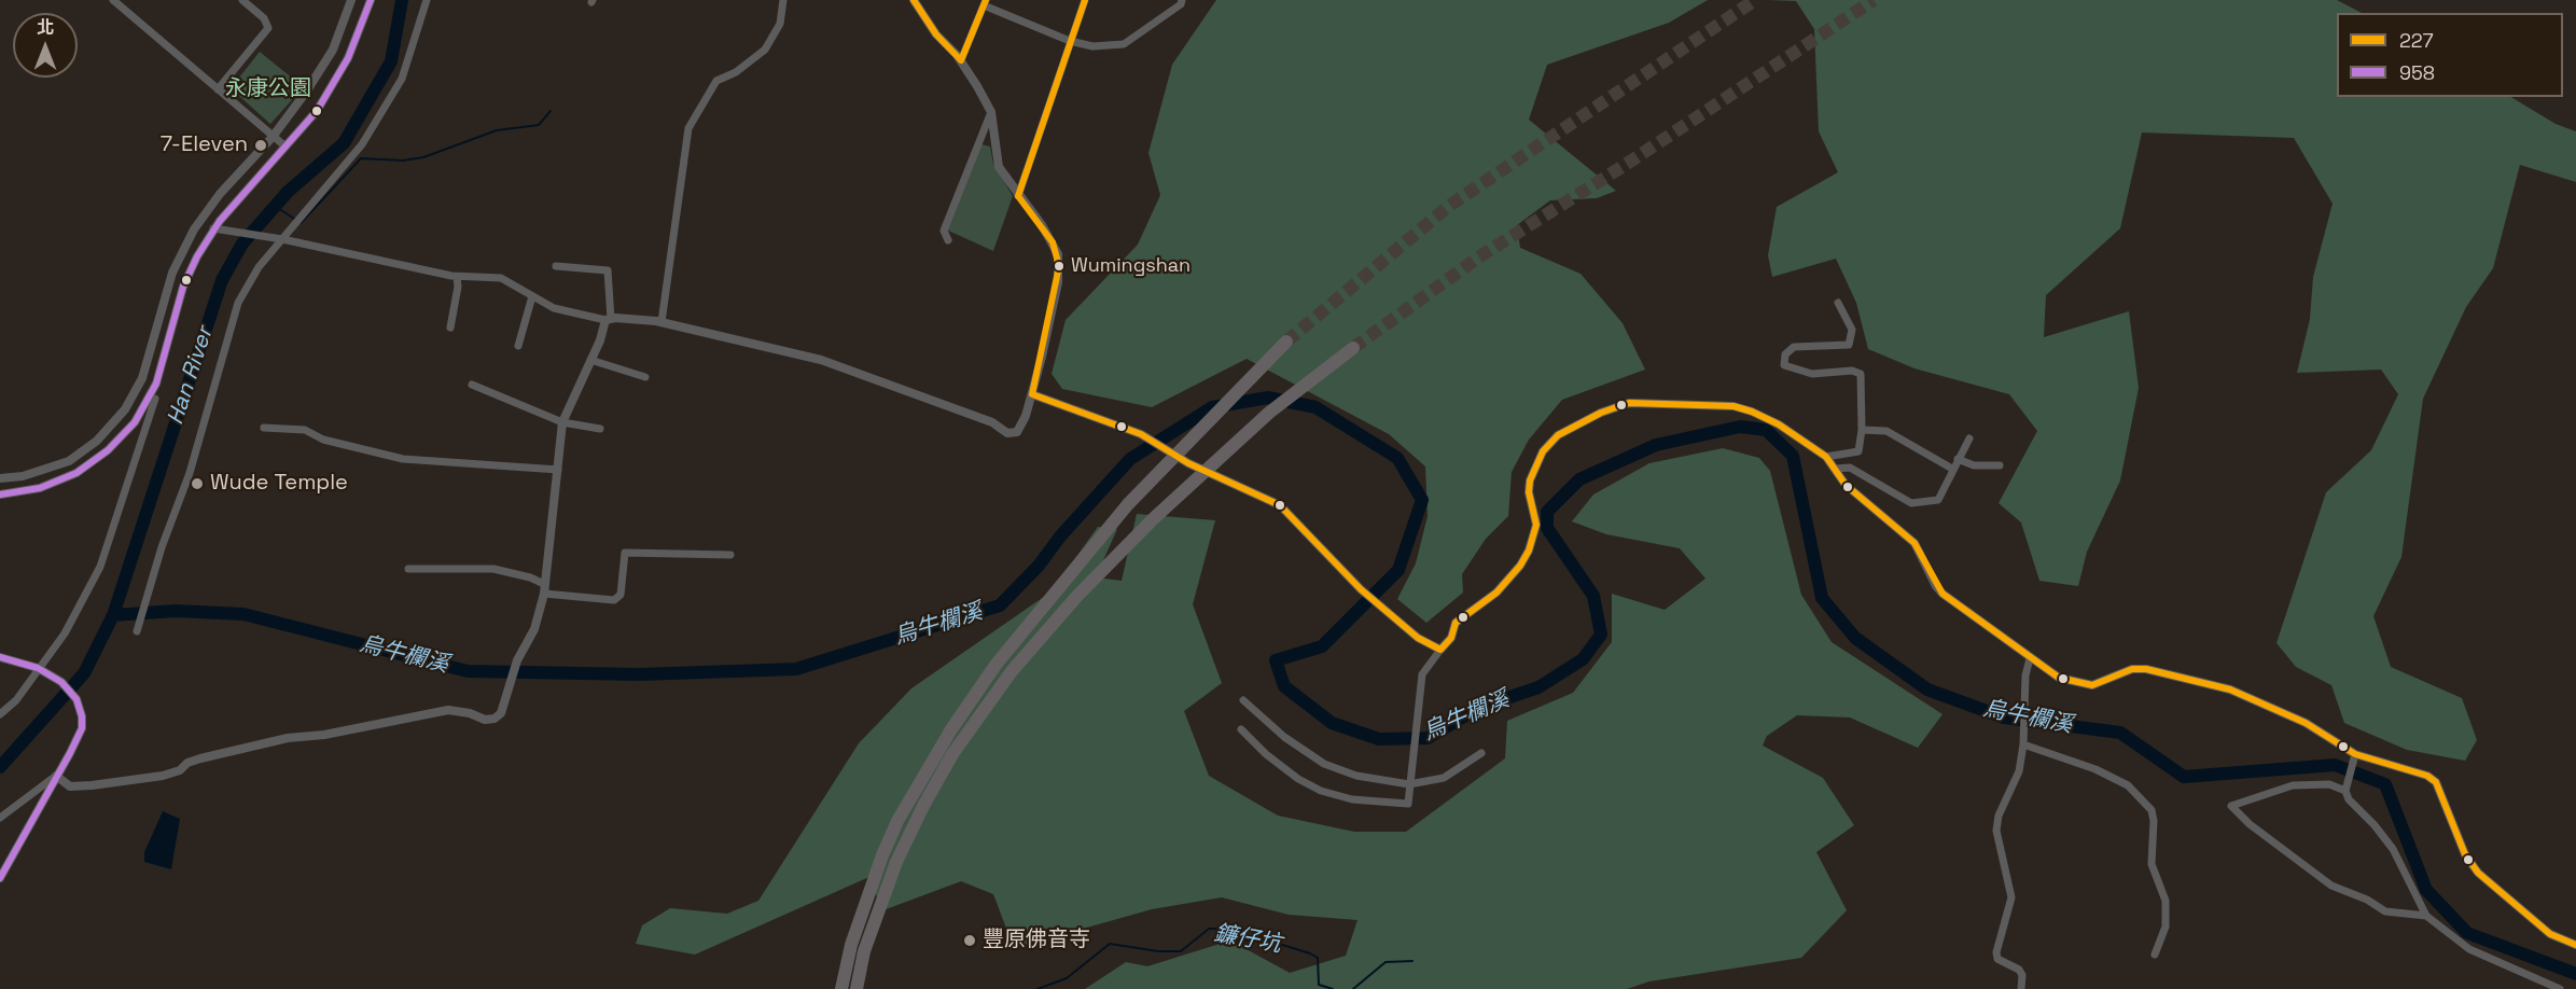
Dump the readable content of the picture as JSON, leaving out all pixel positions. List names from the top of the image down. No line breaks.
{"water":["Han River","烏牛欄溪","鐮仔坑"],"parks":["永康公園"],"places":["7-Eleven","Wumingshan","Wude Temple","豐原佛音寺"],"lines":["transit line 227","transit line 958"],"legend":["227","958"],"north":"top"}
